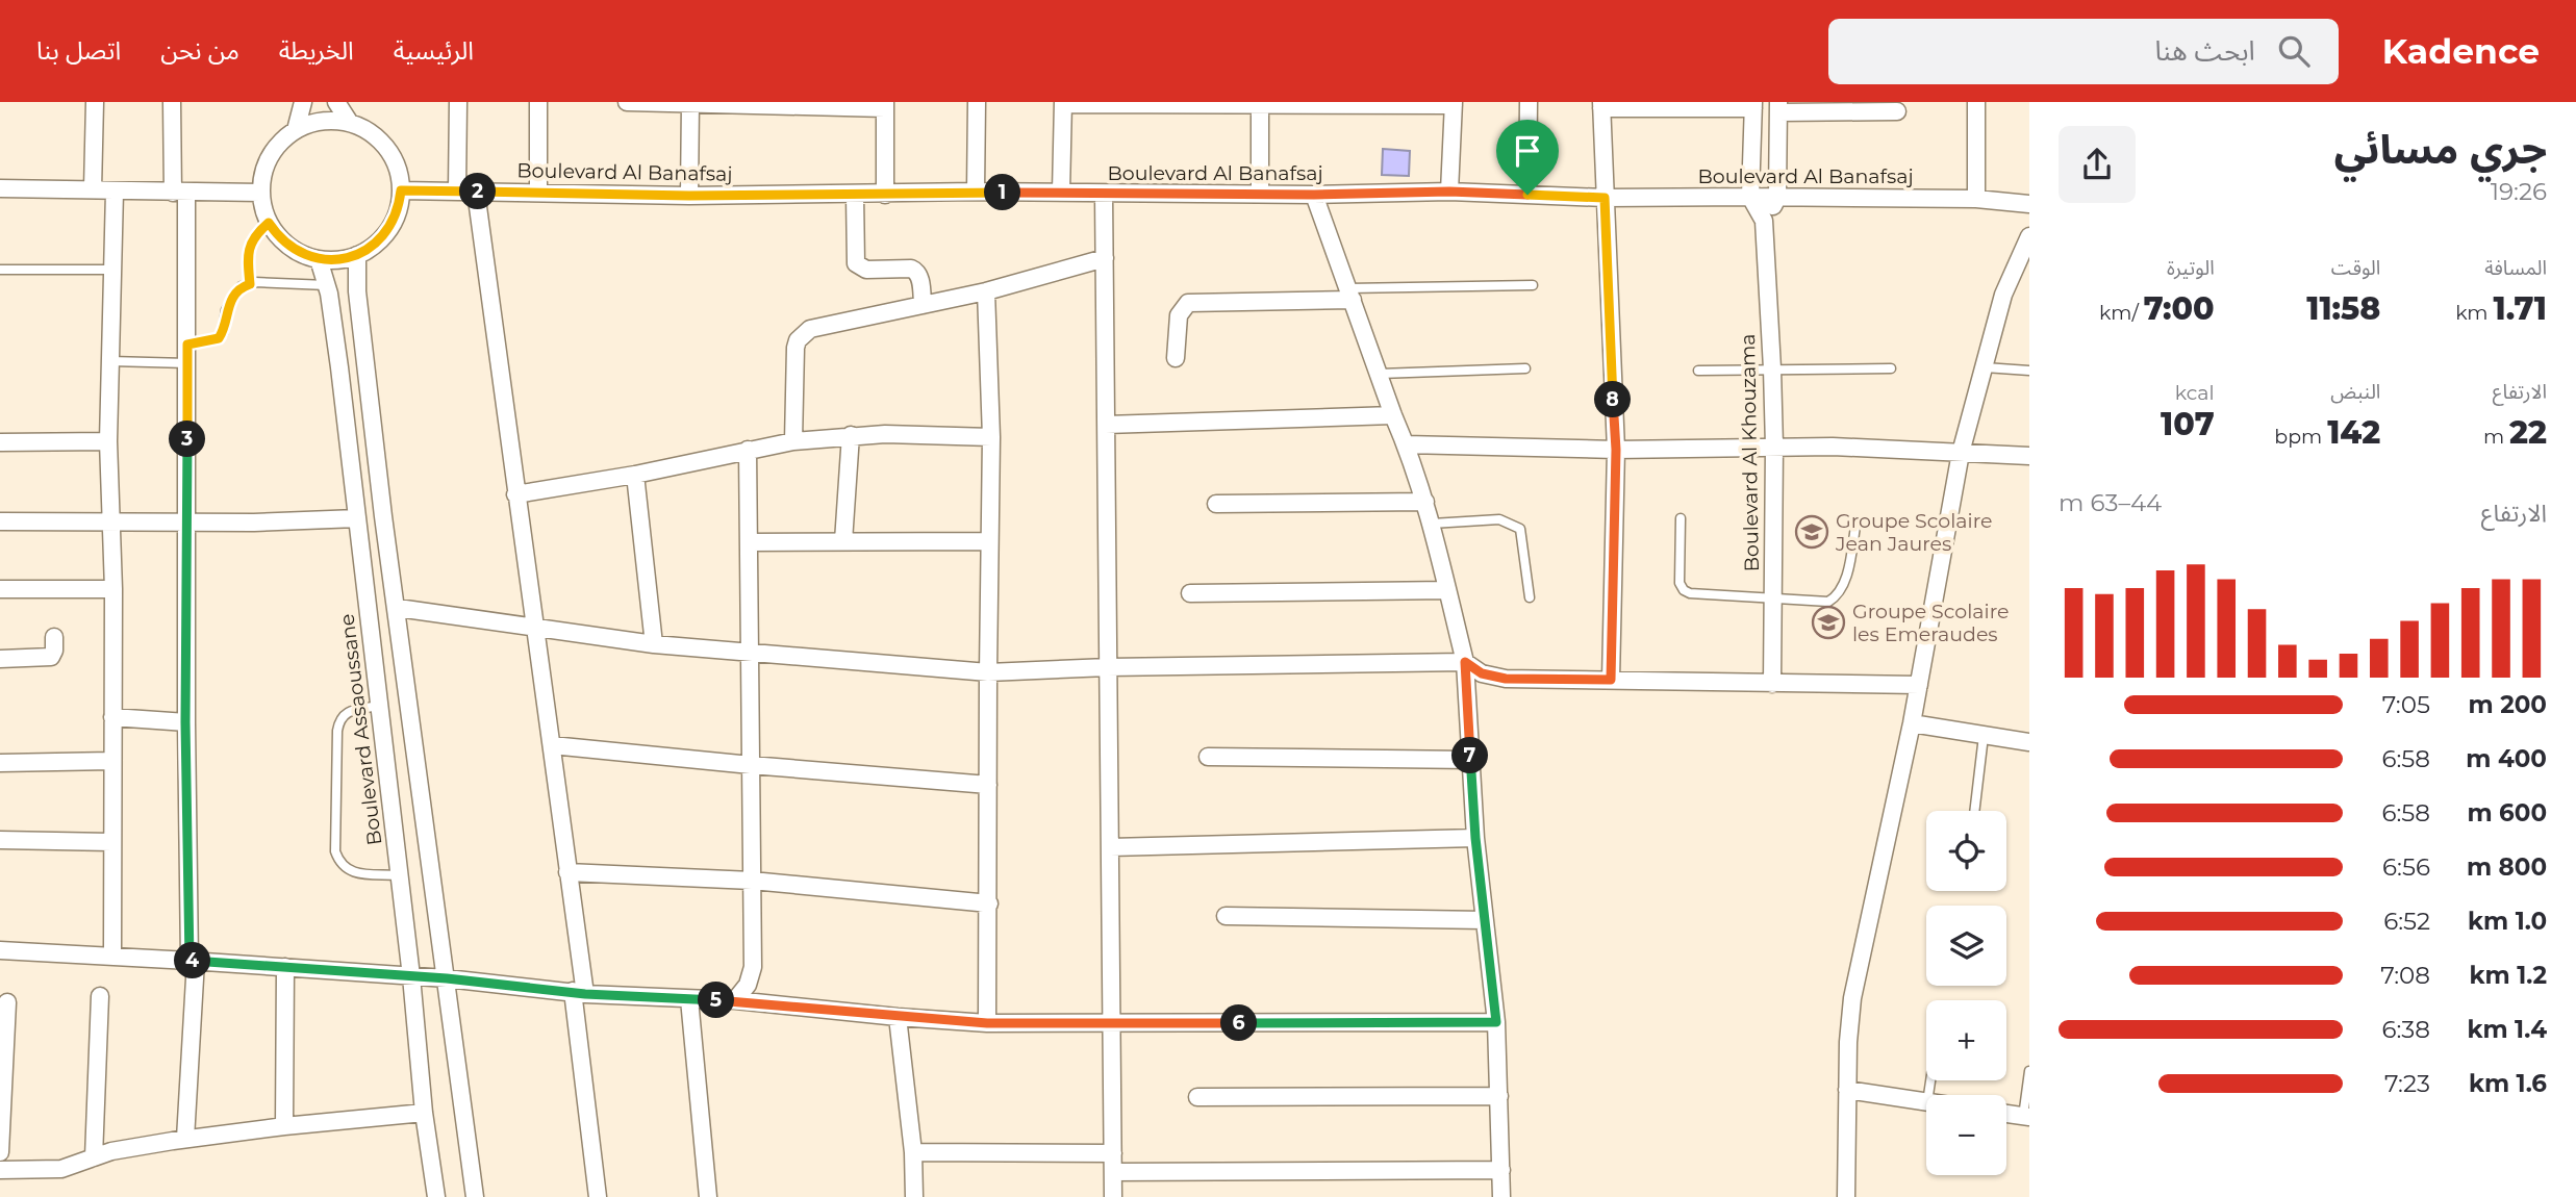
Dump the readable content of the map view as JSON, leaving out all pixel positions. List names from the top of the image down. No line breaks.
{"streets":{"street":["Boulevard Al Banafsaj","Boulevard Al Khouzama","Boulevard Assaoussane"]},"crossings":[["Boulevard Al Banafsaj","Boulevard Assaoussane"]],"places":{"school or university":["Groupe Scolaire Jean Jaures","Groupe Scolaire les Emeraudes"]},"page":{"header":"Kadence","search":"ابحث هنا","nav":["الرئيسية","الخريطة","من نحن","اتصل بنا"],"heading":["جري مسائي","19:26"],"pins":["2","1","8","3","7","4","5","6"],"stats":[["المسافة","1.71 km"],["الوقت","11:58"],["الوتيرة","7:00 /km"],["الارتفاع","22 m"],["النبض","142 bpm"],["kcal","107"]],"chart":["الارتفاع","44–63 m"],"list":[{"name":"200 m","note":"7:05"},{"name":"400 m","note":"6:58"},{"name":"600 m","note":"6:58"},{"name":"800 m","note":"6:56"},{"name":"1.0 km","note":"6:52"},{"name":"1.2 km","note":"7:08"},{"name":"1.4 km","note":"6:38"},{"name":"1.6 km","note":"7:23"}],"map_buttons":["+","−"]}}
